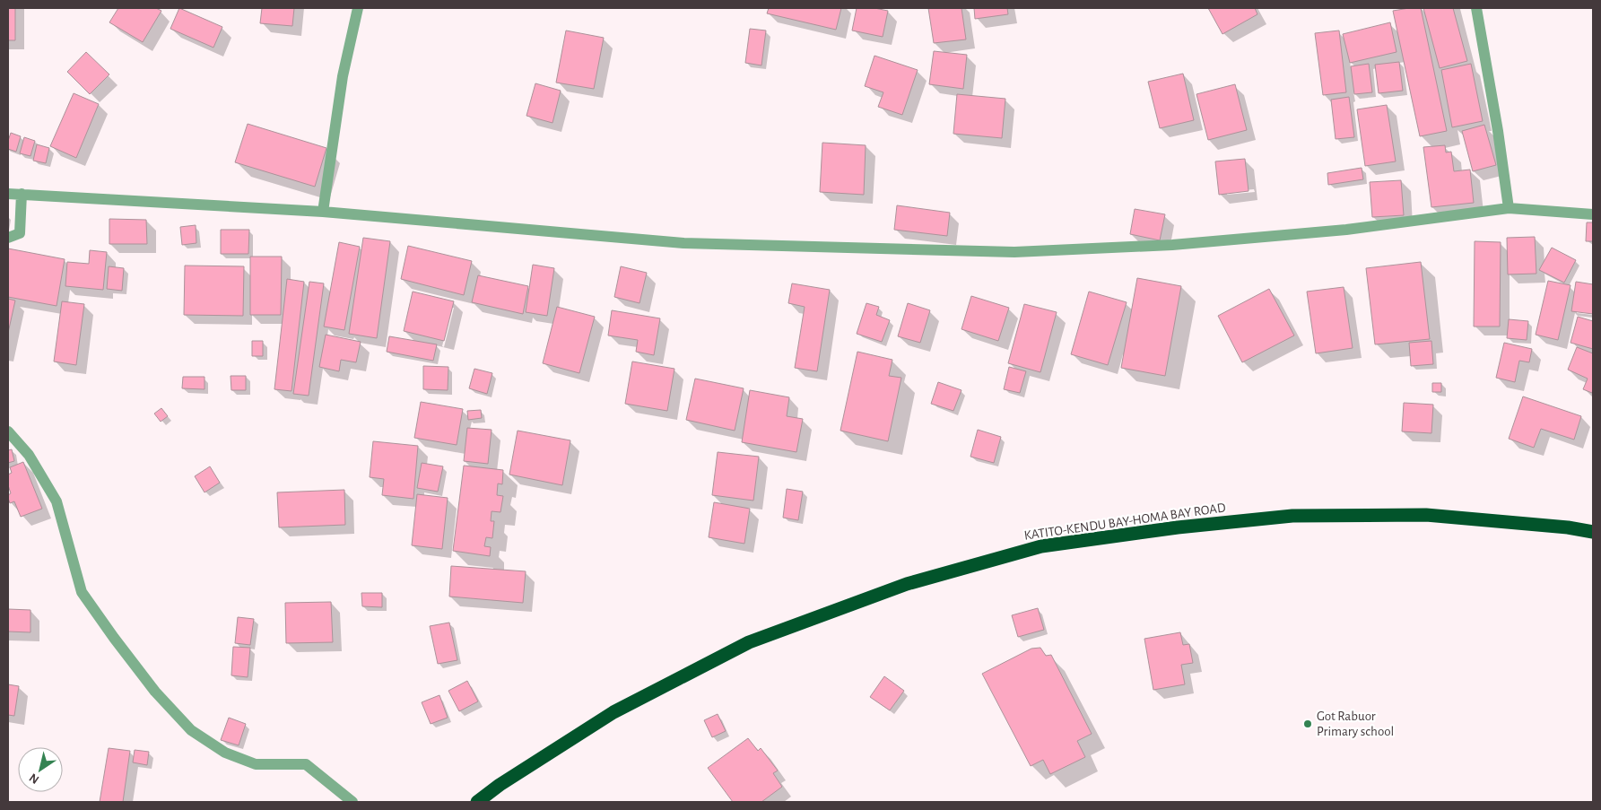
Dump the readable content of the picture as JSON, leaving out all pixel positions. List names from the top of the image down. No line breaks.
{"streets":{"highway":["KATITO-KENDU BAY-HOMA BAY ROAD"]},"places":["Got Rabuor Primary school"],"north":"bottom left"}
